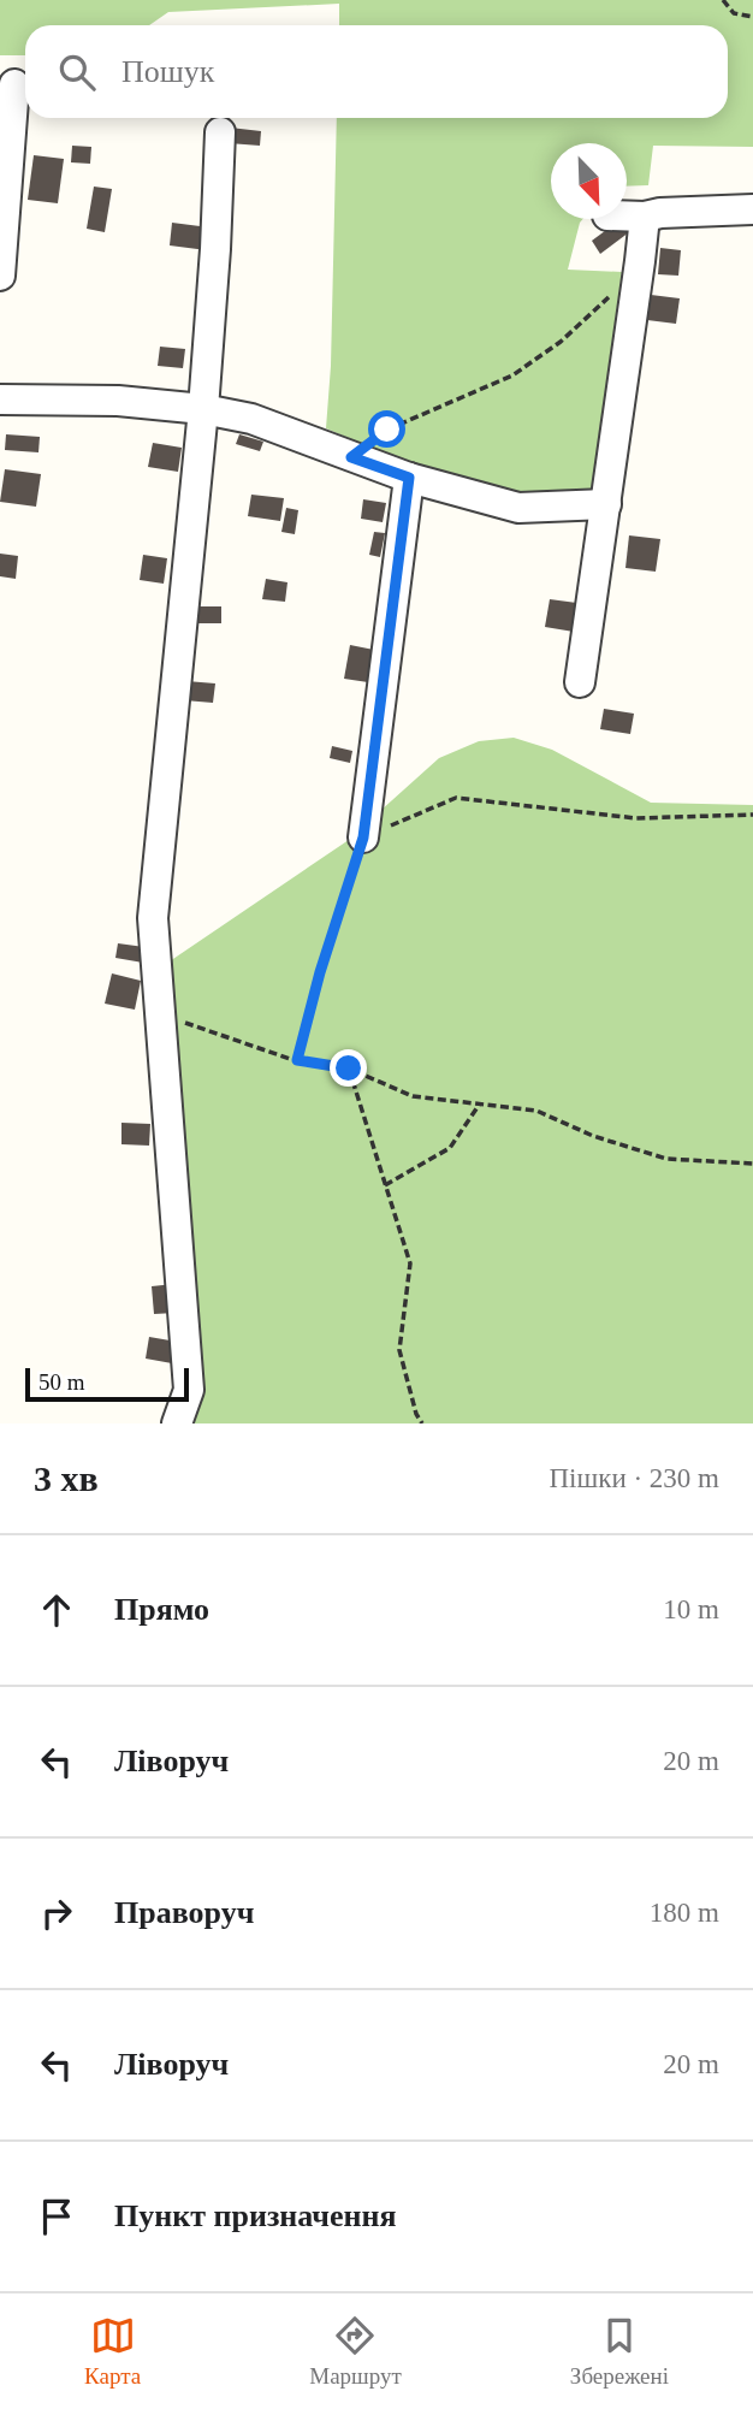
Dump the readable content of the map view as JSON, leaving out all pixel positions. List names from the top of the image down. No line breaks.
{"scale_bar":"50 m","north":"bottom right","page":{"search":"Пошук","scale":"50 m","heading":["3 хв","Пішки · 230 m"],"list":[["Прямо","10 m"],["Ліворуч","20 m"],["Праворуч","180 m"],["Ліворуч","20 m"],"Пункт призначення"],"nav":["Карта","Маршрут","Збережені"]}}
